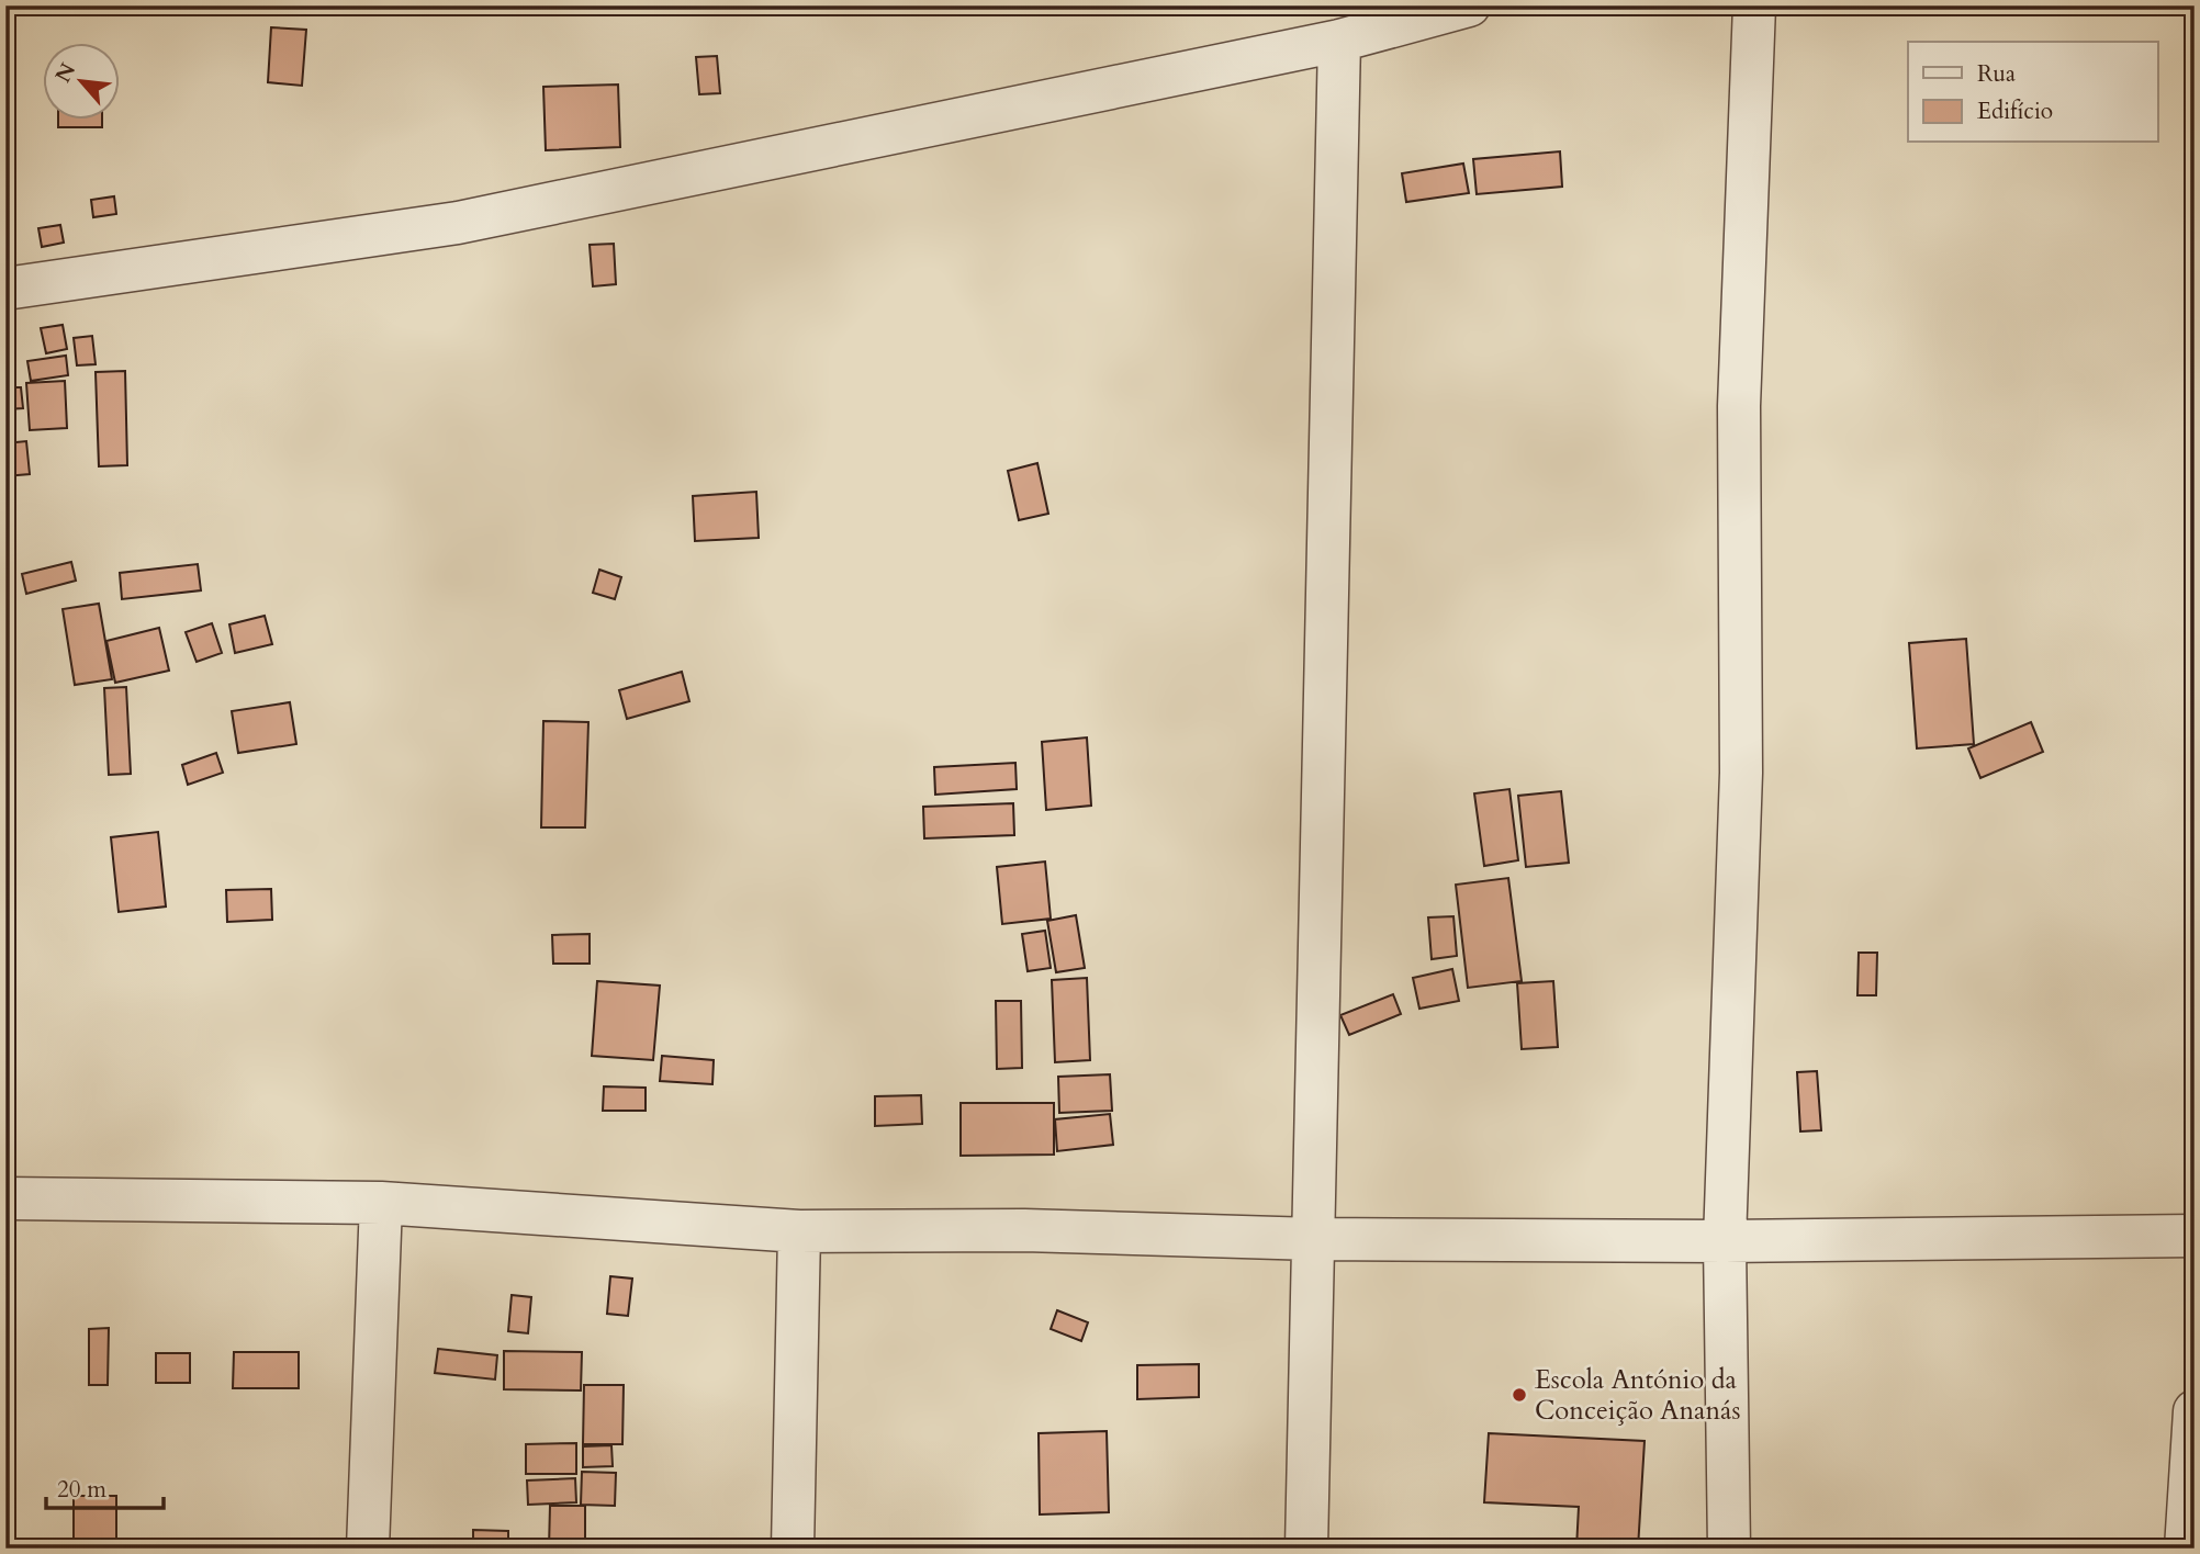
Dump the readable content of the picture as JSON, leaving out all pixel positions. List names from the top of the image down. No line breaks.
{"places":["Escola António da Conceição Ananás"],"legend":["Rua","Edifício"],"scale_bar":"20 m","north":"top left"}
